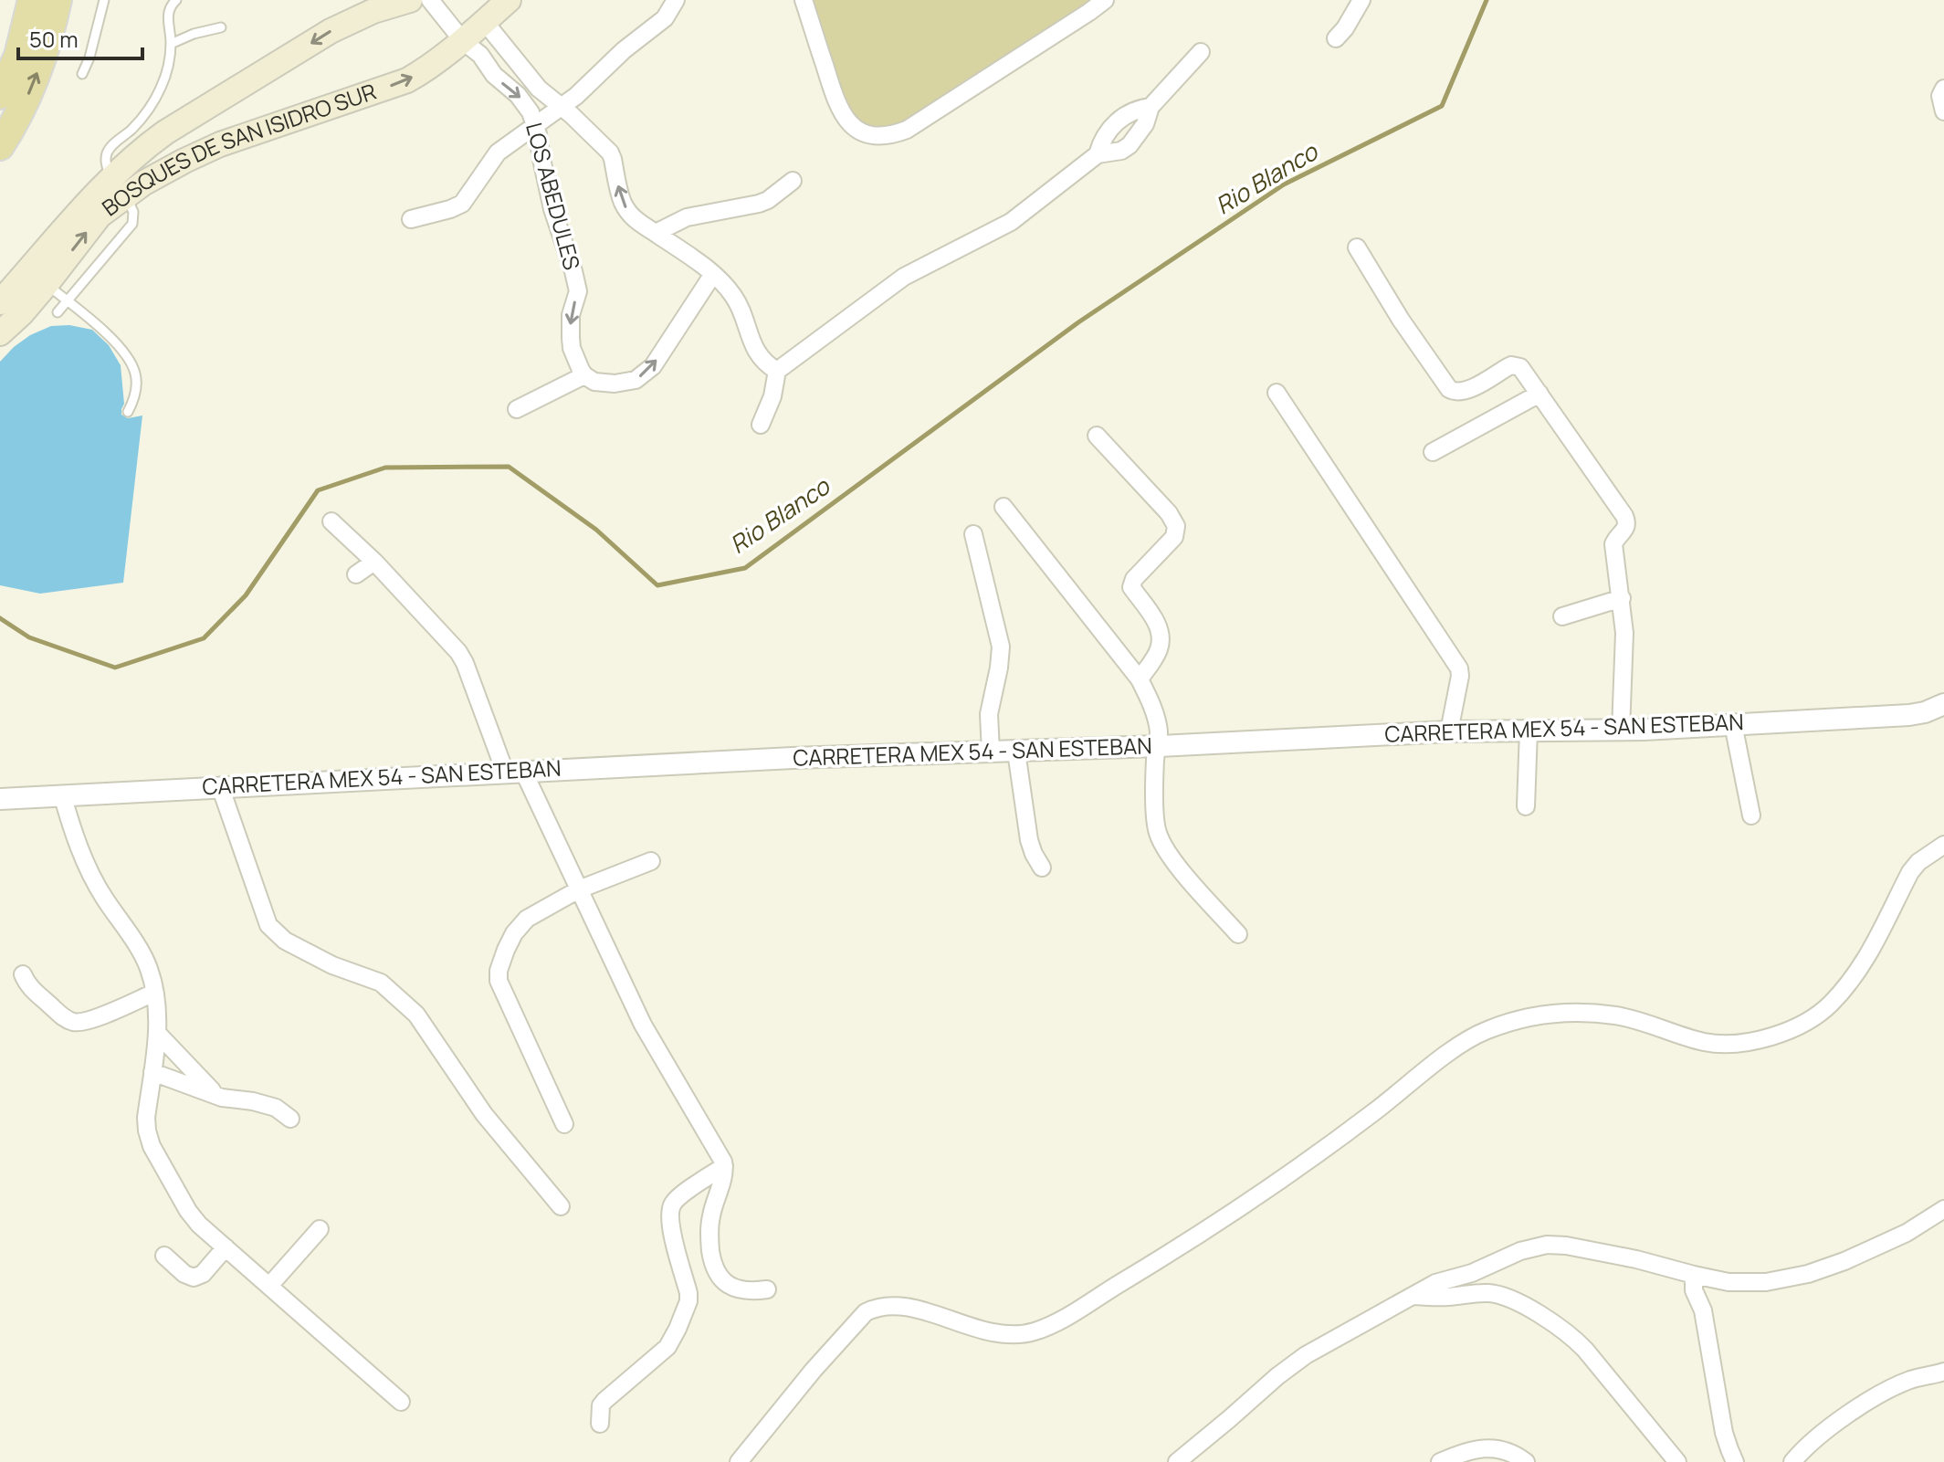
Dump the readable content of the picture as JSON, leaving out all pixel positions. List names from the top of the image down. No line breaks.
{"streets":{"main road":["BOSQUES DE SAN ISIDRO SUR"],"street":["LOS ABEDULES","CARRETERA MEX 54 - SAN ESTEBAN"]},"crossings":[["BOSQUES DE SAN ISIDRO SUR","LOS ABEDULES"]],"water":["Rio Blanco"],"scale_bar":"50 m"}
